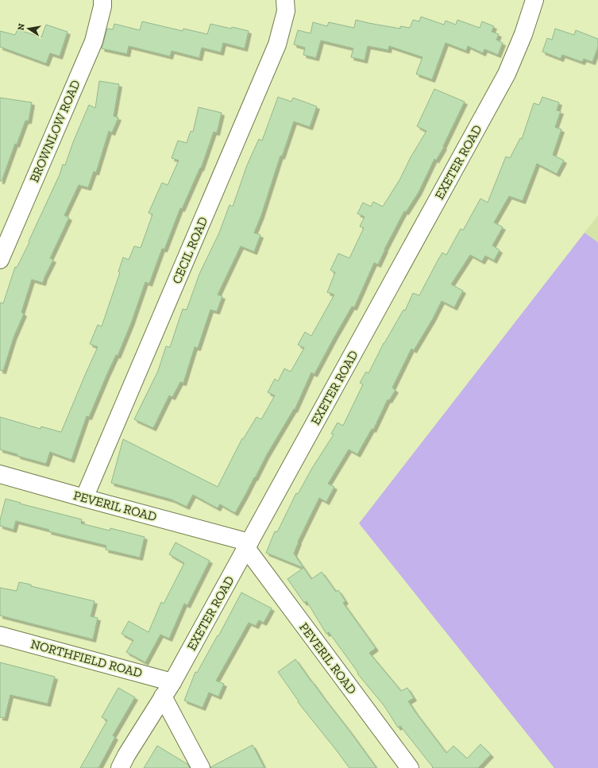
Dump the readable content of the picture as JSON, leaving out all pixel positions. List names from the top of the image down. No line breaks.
{"streets":{"street":["BROWNLOW ROAD","EXETER ROAD","CECIL ROAD","PEVERIL ROAD","NORTHFIELD ROAD"]},"crossings":[["EXETER ROAD","PEVERIL ROAD"],["EXETER ROAD","NORTHFIELD ROAD"],["CECIL ROAD","PEVERIL ROAD"]],"north":"left"}
